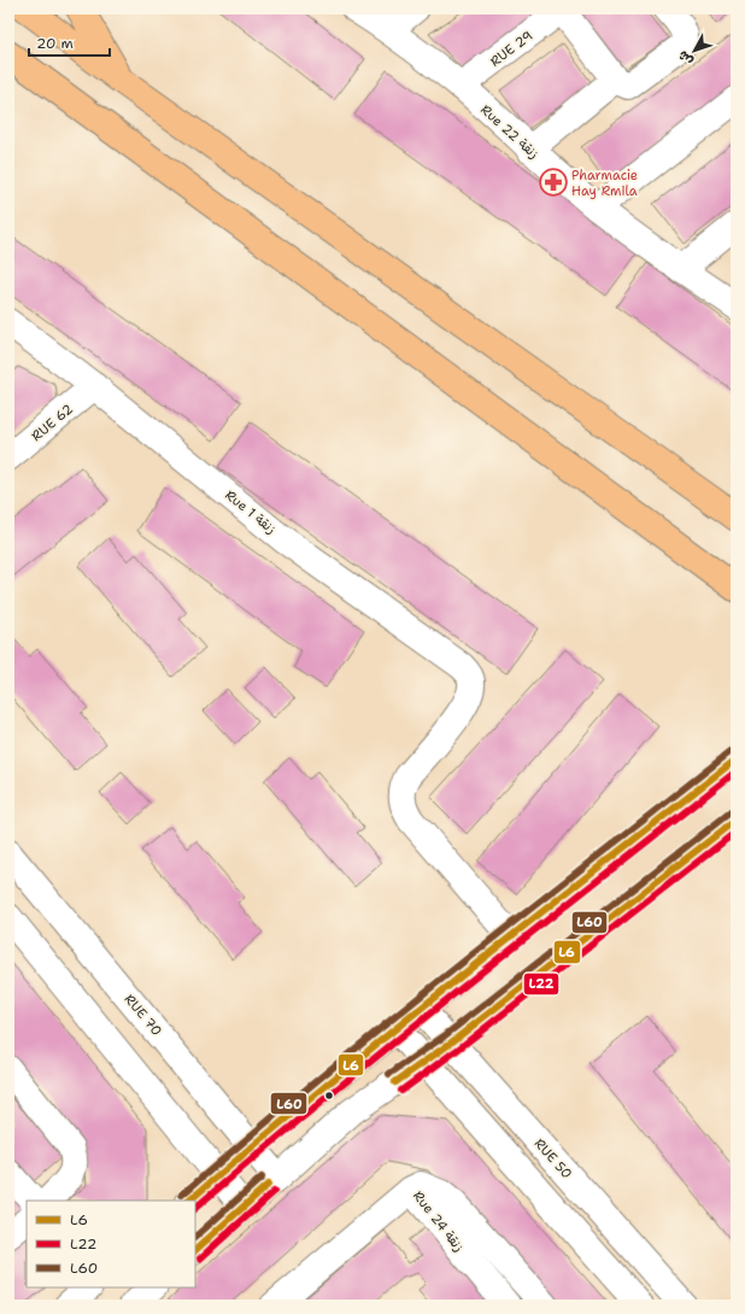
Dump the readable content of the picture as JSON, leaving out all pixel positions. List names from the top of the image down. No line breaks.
{"streets":{"street":["RUE 29","Rue 22 زنقة","RUE 62","Rue 1 زنقة","RUE 70","RUE 50","Rue 24 زنقة"]},"crossings":[["RUE 29","Rue 22 زنقة"],["RUE 62","Rue 1 زنقة"]],"places":{"pharmacy":["Pharmacie Hay Rmila"]},"lines":["transit line L60","transit line L6","transit line L22"],"legend":["L6","L22","L60"],"scale_bar":"20 m","north":"bottom left"}
